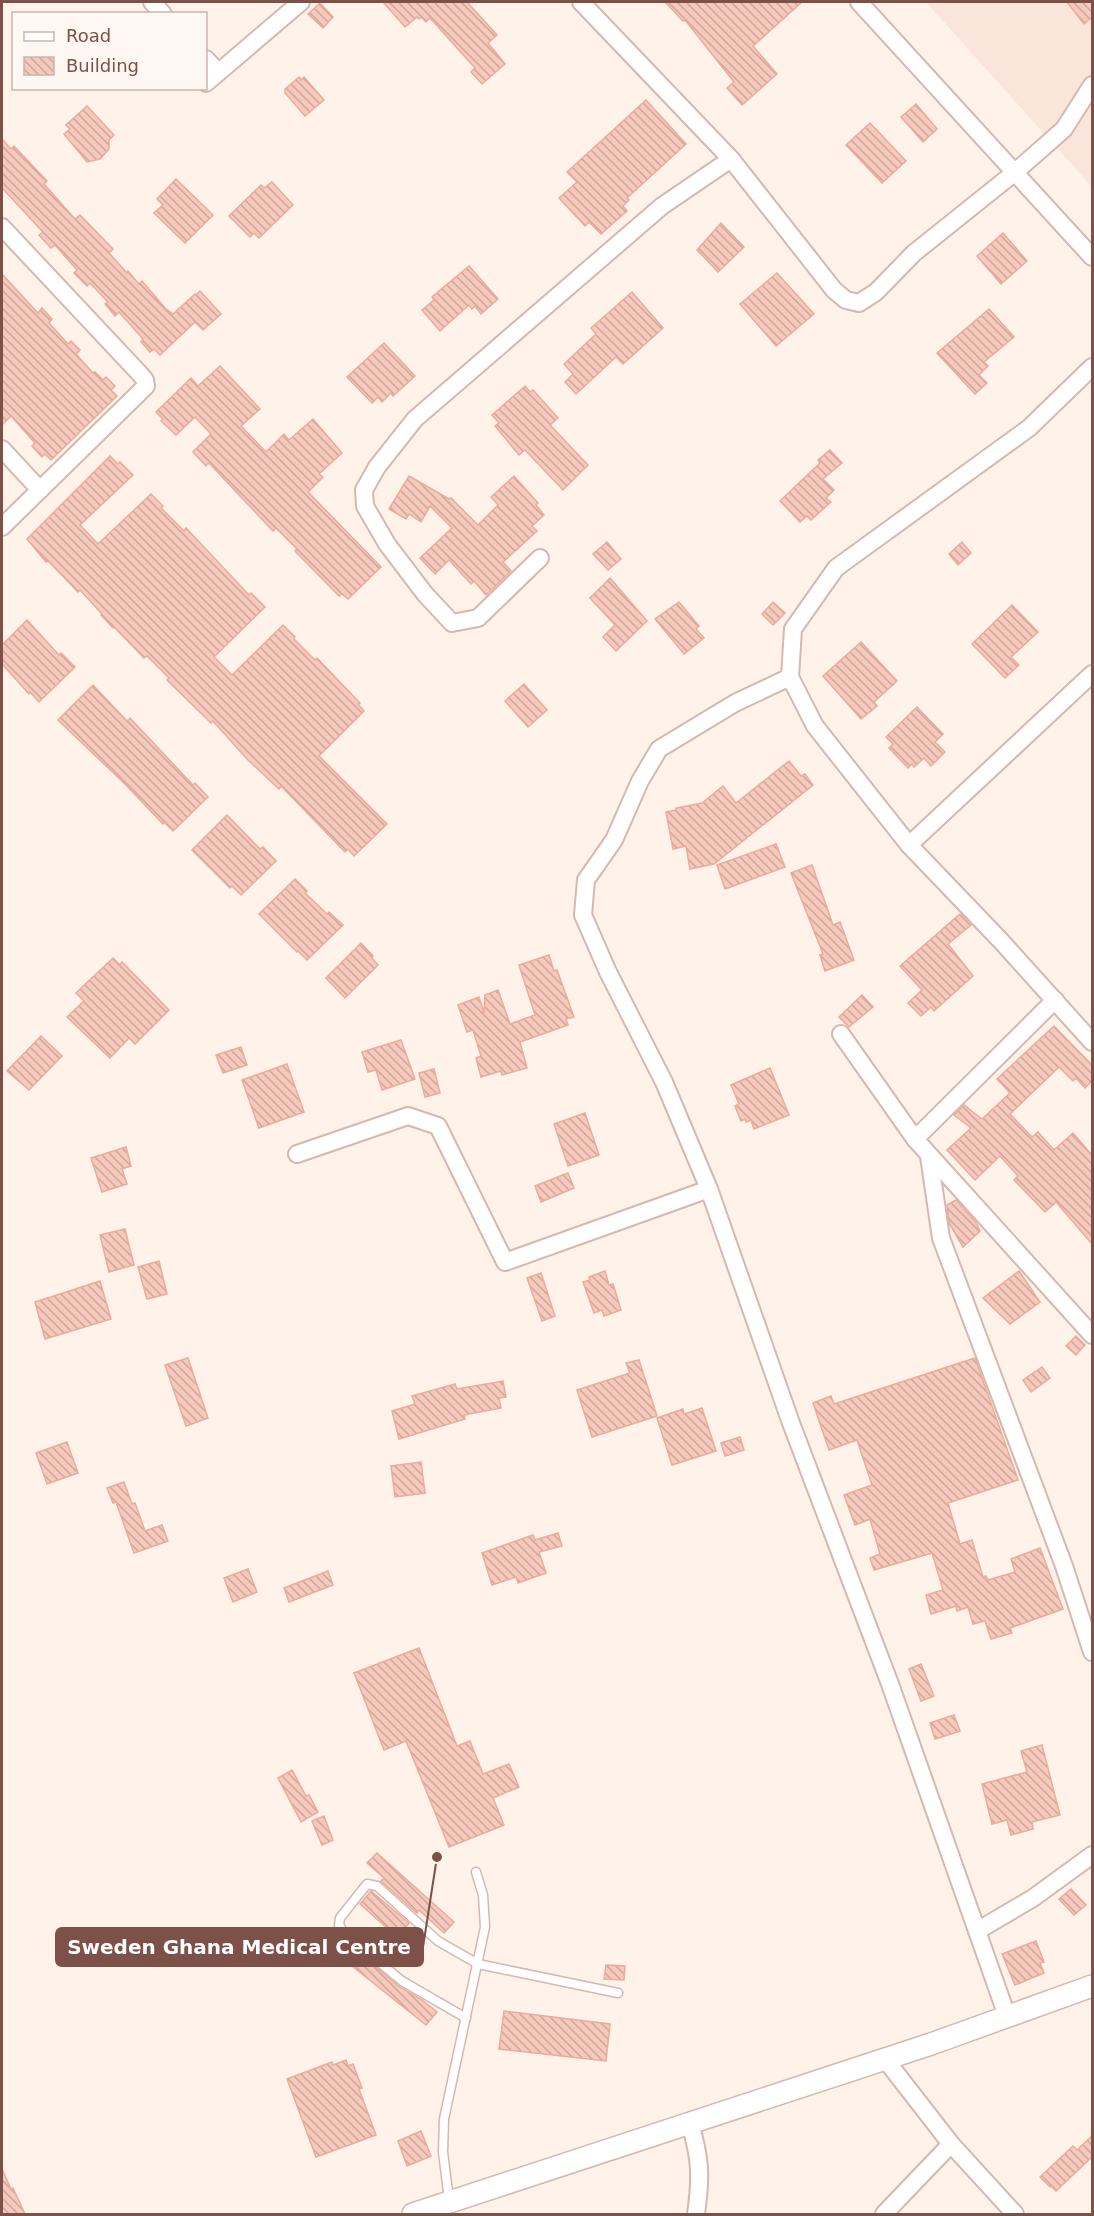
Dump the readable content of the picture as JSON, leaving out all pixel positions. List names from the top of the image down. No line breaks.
{"places":["Sweden Ghana Medical Centre"],"legend":["Road","Building"]}
